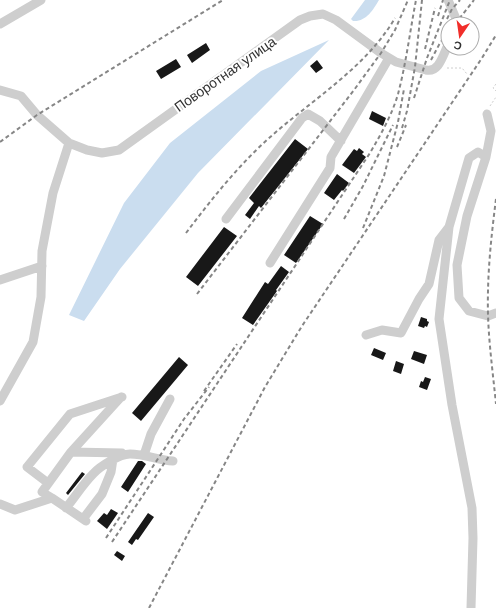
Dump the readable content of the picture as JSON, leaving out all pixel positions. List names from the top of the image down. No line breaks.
{"streets":{"street":["Поворотная улица"]},"north":"bottom"}
